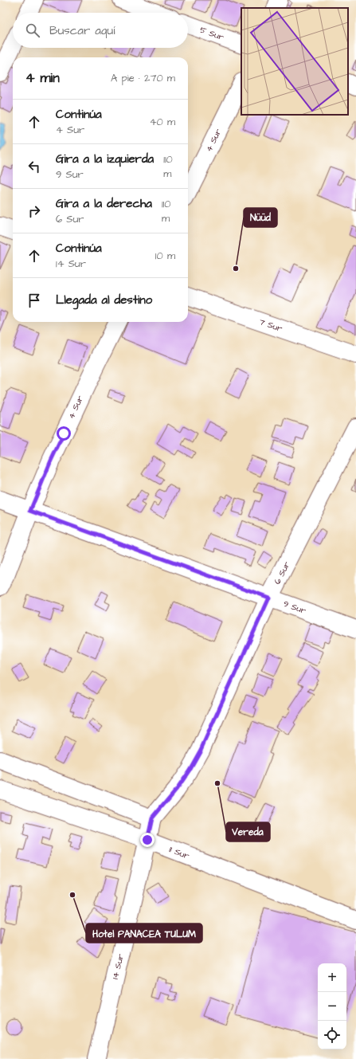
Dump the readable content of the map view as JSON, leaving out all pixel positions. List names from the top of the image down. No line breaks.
{"streets":{"street":["5 Sur","4 Sur","7 Sur","6 Sur","9 Sur","11 Sur","14 Sur"]},"crossings":[["4 Sur","9 Sur"],["6 Sur","9 Sur"],["6 Sur","14 Sur"],["11 Sur","14 Sur"]],"places":["Nüüd","Vereda","Hotel PANACEA TULUM"],"page":{"search":"Buscar aquí","heading":["4 min","A pie · 270 m"],"list":[["Continúa","4 Sur","40 m"],["Gira a la izquierda","9 Sur","110 m"],["Gira a la derecha","6 Sur","110 m"],["Continúa","14 Sur","10 m"],"Llegada al destino"],"map_buttons":["+","−"]}}
